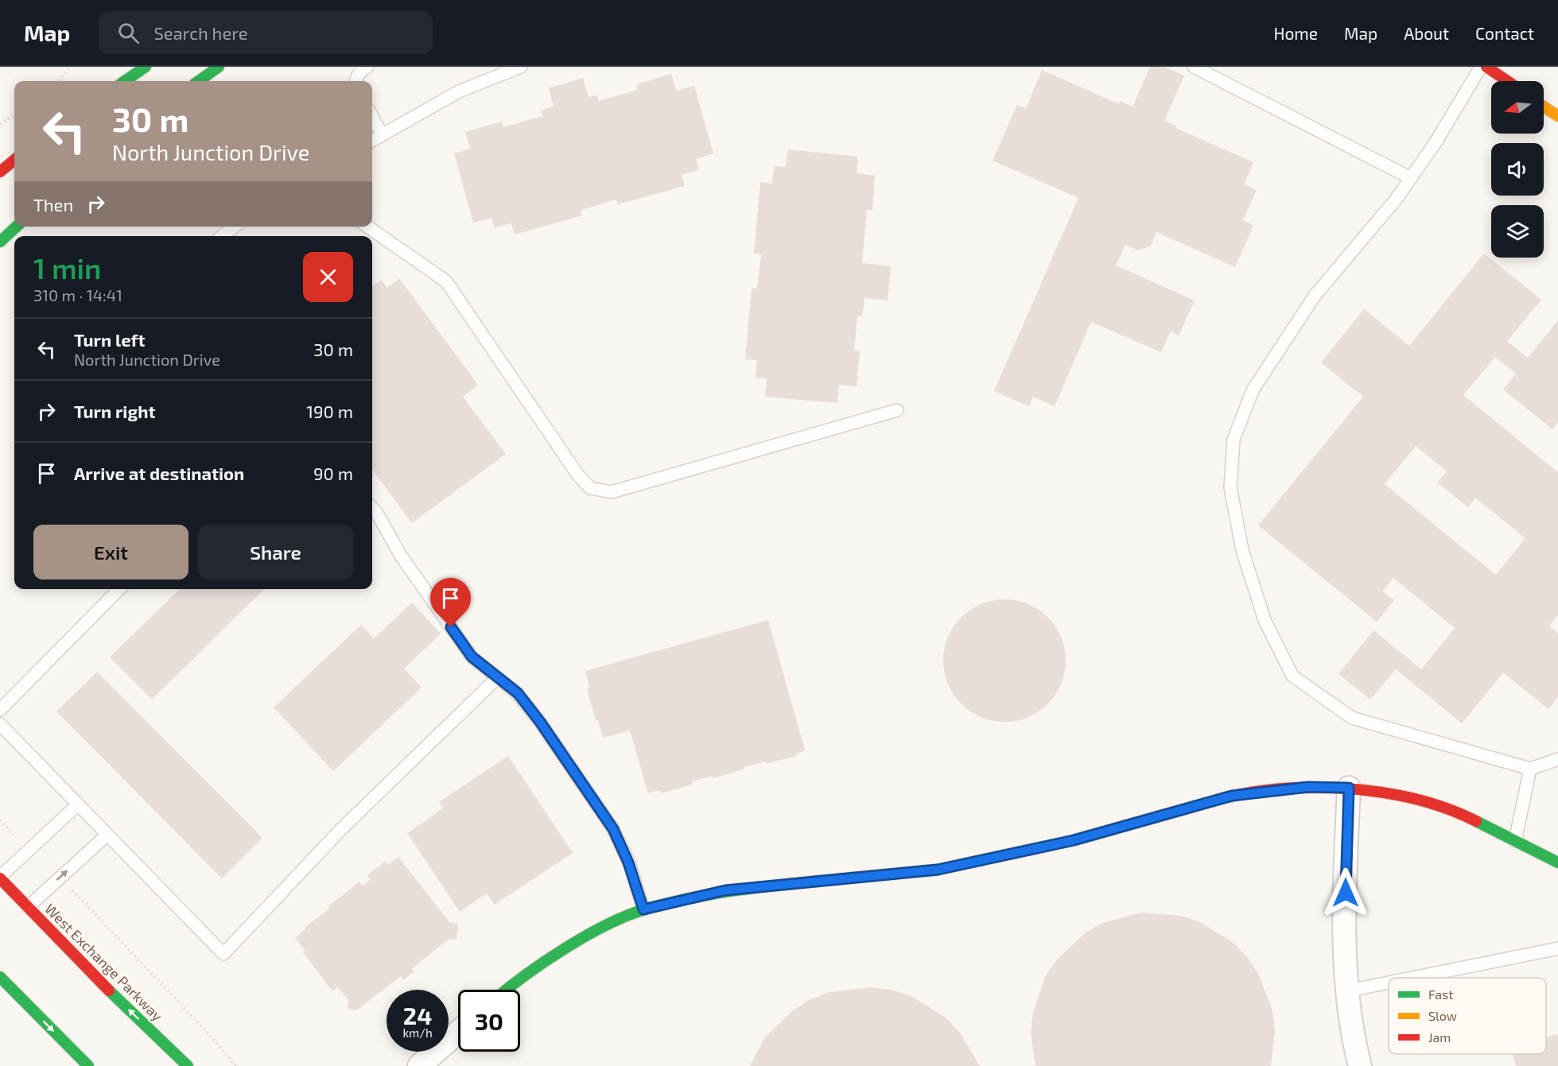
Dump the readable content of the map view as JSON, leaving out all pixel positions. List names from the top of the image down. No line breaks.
{"streets":{"street":["West Exchange Parkway"]},"legend":["Fast","Slow","Jam"],"north":"left","page":{"header":"Map","search":"Search here","nav":["Home","Map","About","Contact"],"turn":["30 m","North Junction Drive"],"then":"Then","heading":["1 min","310 m · 14:41"],"list":[{"name":"Turn left","note":"North Junction Drive","value":"30 m"},{"name":"Turn right","value":"190 m"},{"name":"Arrive at destination","value":"90 m"}],"buttons":["Exit","Share"],"speed":"24 km/h","limit":"30"}}
